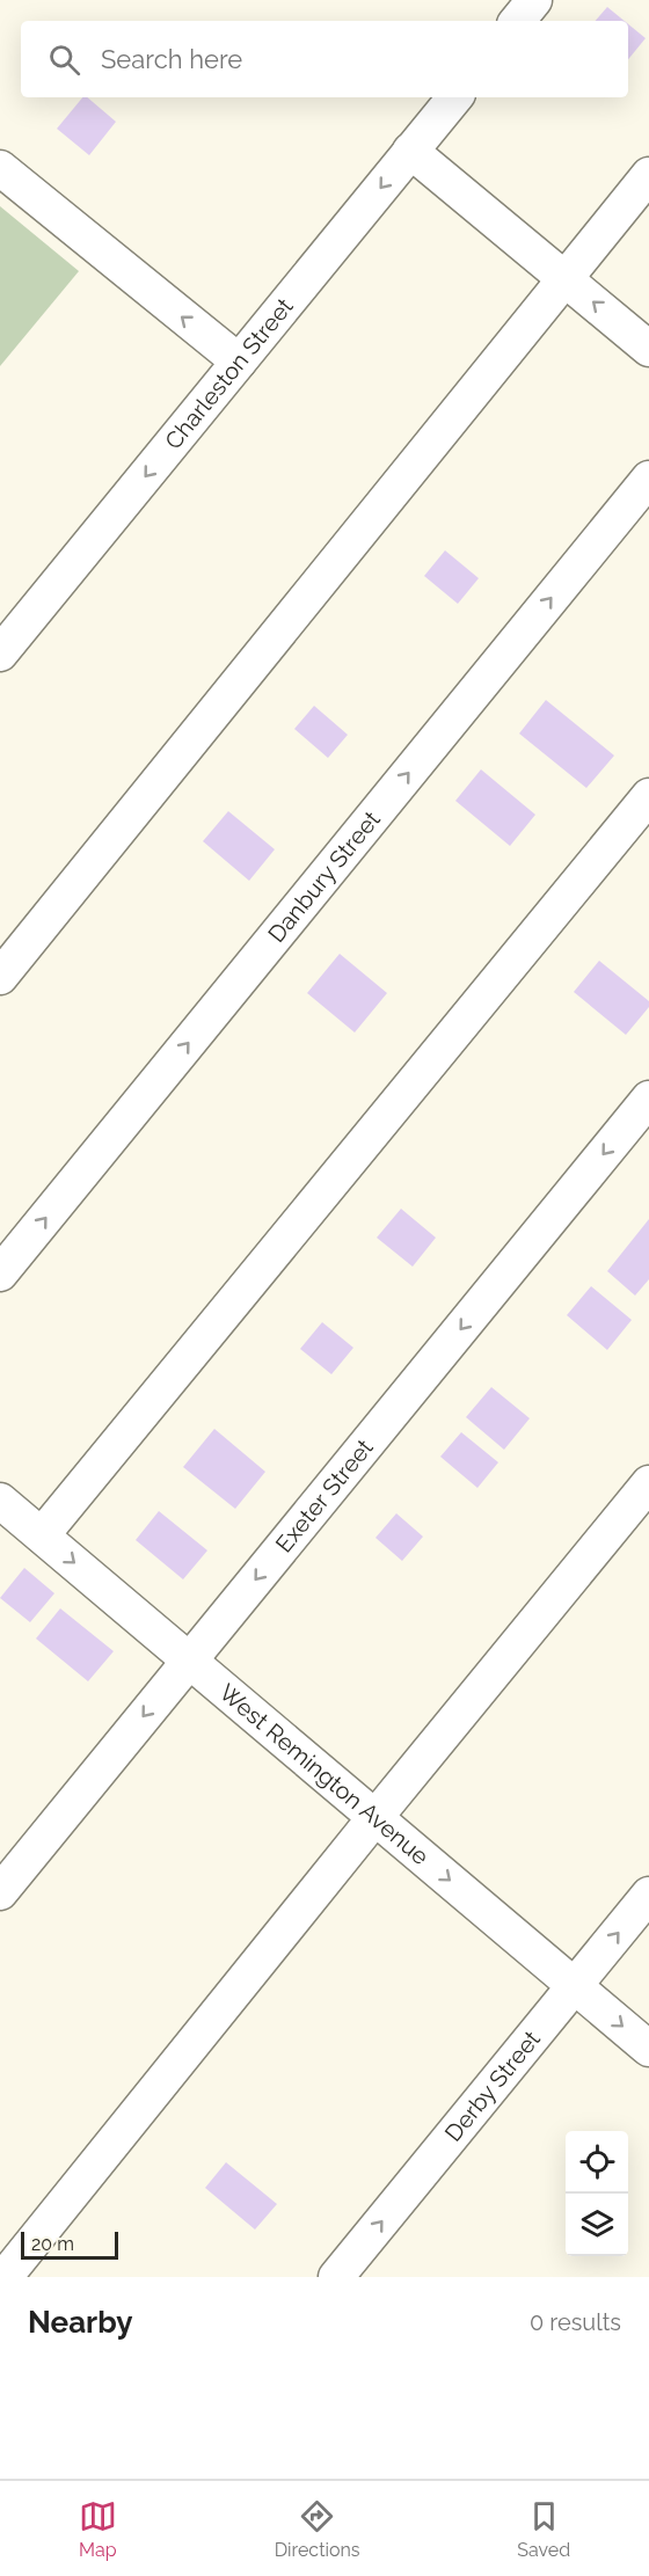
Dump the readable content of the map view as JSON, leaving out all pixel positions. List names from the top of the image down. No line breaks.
{"streets":{"street":["Charleston Street","Danbury Street","Exeter Street","West Remington Avenue","Derby Street"]},"crossings":[["Exeter Street","West Remington Avenue"],["West Remington Avenue","Derby Street"]],"one_way":["West Remington Avenue"],"scale_bar":"20 m","page":{"search":"Search here","scale":"20 m","heading":["Nearby","0 results"],"nav":["Map","Directions","Saved"]}}
